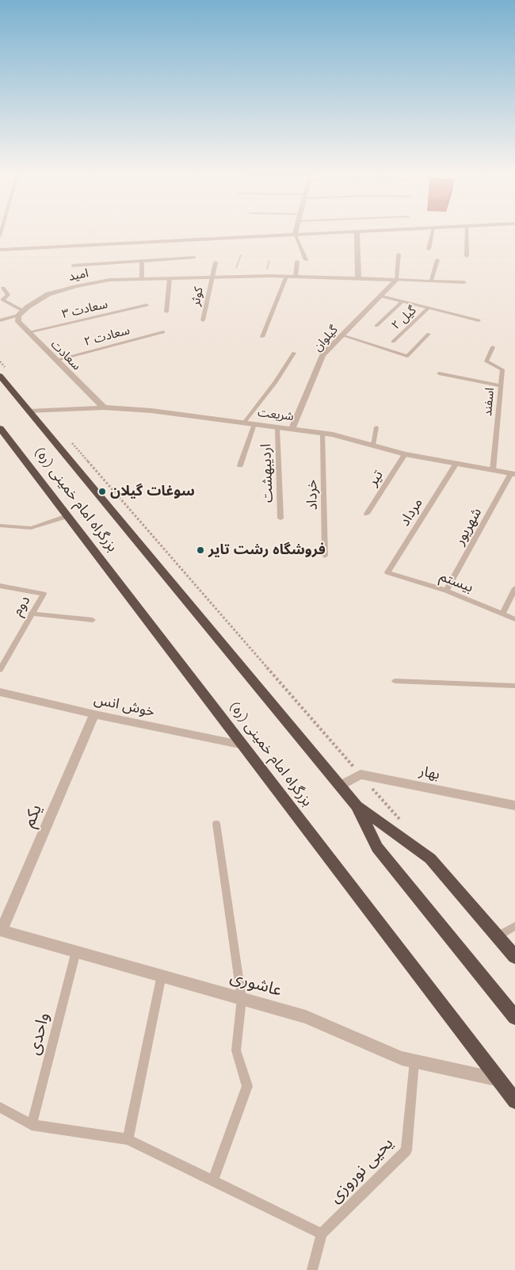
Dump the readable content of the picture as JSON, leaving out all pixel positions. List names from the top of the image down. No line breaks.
{"streets":{"highway":["بزرگراه امام خمینی (ره)"],"street":["امید","گیلوان","سعادت","شریعت","خوش انس","بهار","یکم","عاشوری"],"lane":["کوثر","سعادت ۳","گیل ۲","سعادت ۲","اسفند","اردیبهشت","تیر","خرداد","مرداد","شهریور","بیستم","دوم","واحدی","یحیی نوروزی"]},"crossings":[["امید","کوثر"],["امید","گیلوان"],["امید","سعادت"],["سعادت ۳","سعادت"],["سعادت ۲","سعادت"],["گیلوان","شریعت"],["سعادت","شریعت"],["اسفند","شریعت"],["شریعت","اردیبهشت"],["شریعت","تیر"],["شریعت","خرداد"],["شریعت","بزرگراه امام خمینی (ره)"],["شریعت","مرداد"],["شریعت","شهریور"],["بزرگراه امام خمینی (ره)","خوش انس"],["بزرگراه امام خمینی (ره)","عاشوری"],["مرداد","بیستم"],["شهریور","بیستم"],["خوش انس","یکم"],["یکم","عاشوری"],["عاشوری","واحدی"],["عاشوری","یحیی نوروزی"]],"places":["سوغات گیلان","فروشگاه رشت تاير"]}
